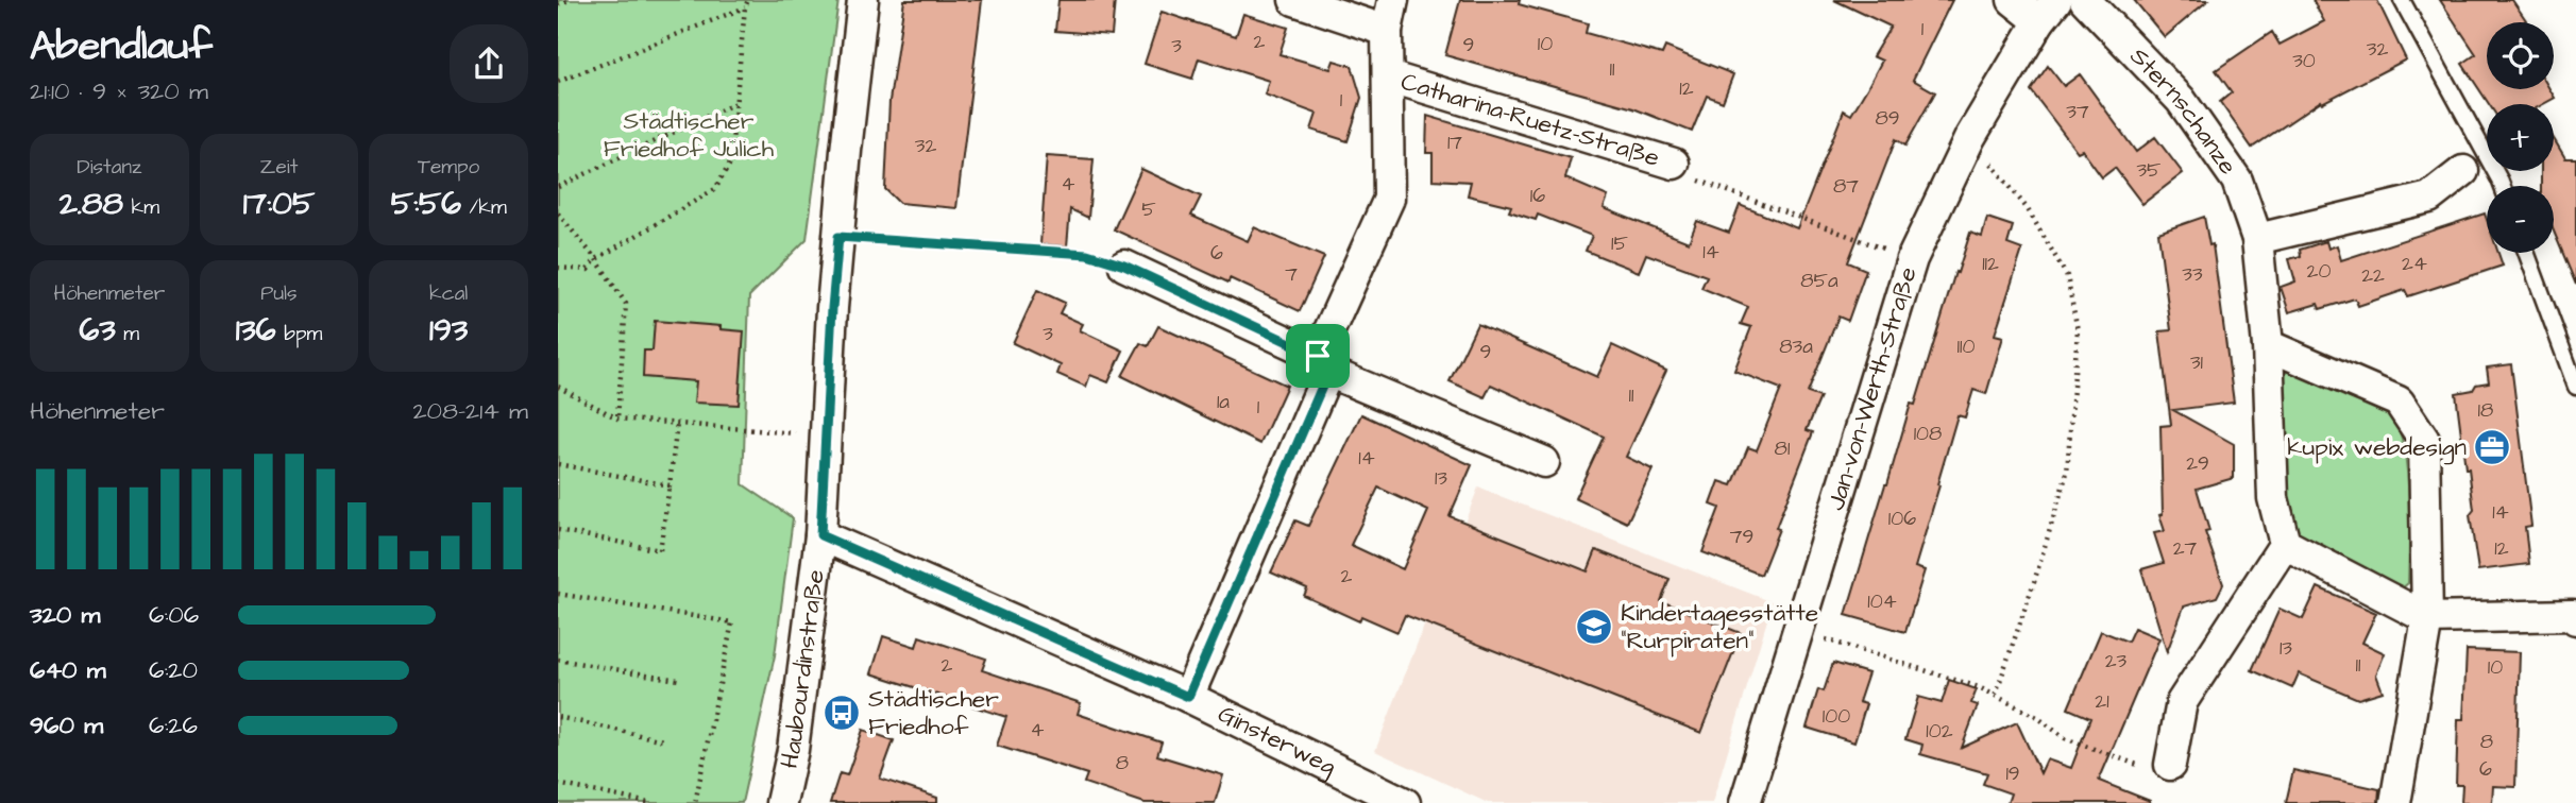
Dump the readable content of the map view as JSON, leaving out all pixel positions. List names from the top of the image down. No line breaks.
{"streets":{"street":["Sternschanze","Catharina-Ruetz-Straße","Jan-von-Werth-Straße","Haubourdinstraße","Ginsterweg"]},"crossings":[["Haubourdinstraße","Ginsterweg"]],"parks":["Städtischer Friedhof Jülich"],"places":{"office":["kupix webdesign"],"school or university":["Kindertagesstätte \"Rurpiraten\""],"bus stop":["Städtischer Friedhof"]},"house_numbers":["1","2","10","9","3","32","30","11","12","1","37","89","17","32","35","4","87","16","5","15","14","6","112","24","20","7","33","22","85a","3","83a","110","9","31","11","1a","1","18","108","81","14","29","13","14","106","79","27","12","2","104","13","23","2","11","10","21","100","4","102","8","8","6","19"],"page":{"heading":["Abendlauf","21:10 · 9 × 320 m"],"map_buttons":["+","−"],"stats":[["Distanz","2.88 km"],["Zeit","17:05"],["Tempo","5:56 /km"],["Höhenmeter","63 m"],["Puls","136 bpm"],["kcal","193"]],"chart":["Höhenmeter","208–214 m"],"list":[{"name":"320 m","note":"6:06"},{"name":"640 m","note":"6:20"},{"name":"960 m","note":"6:26"}]}}
